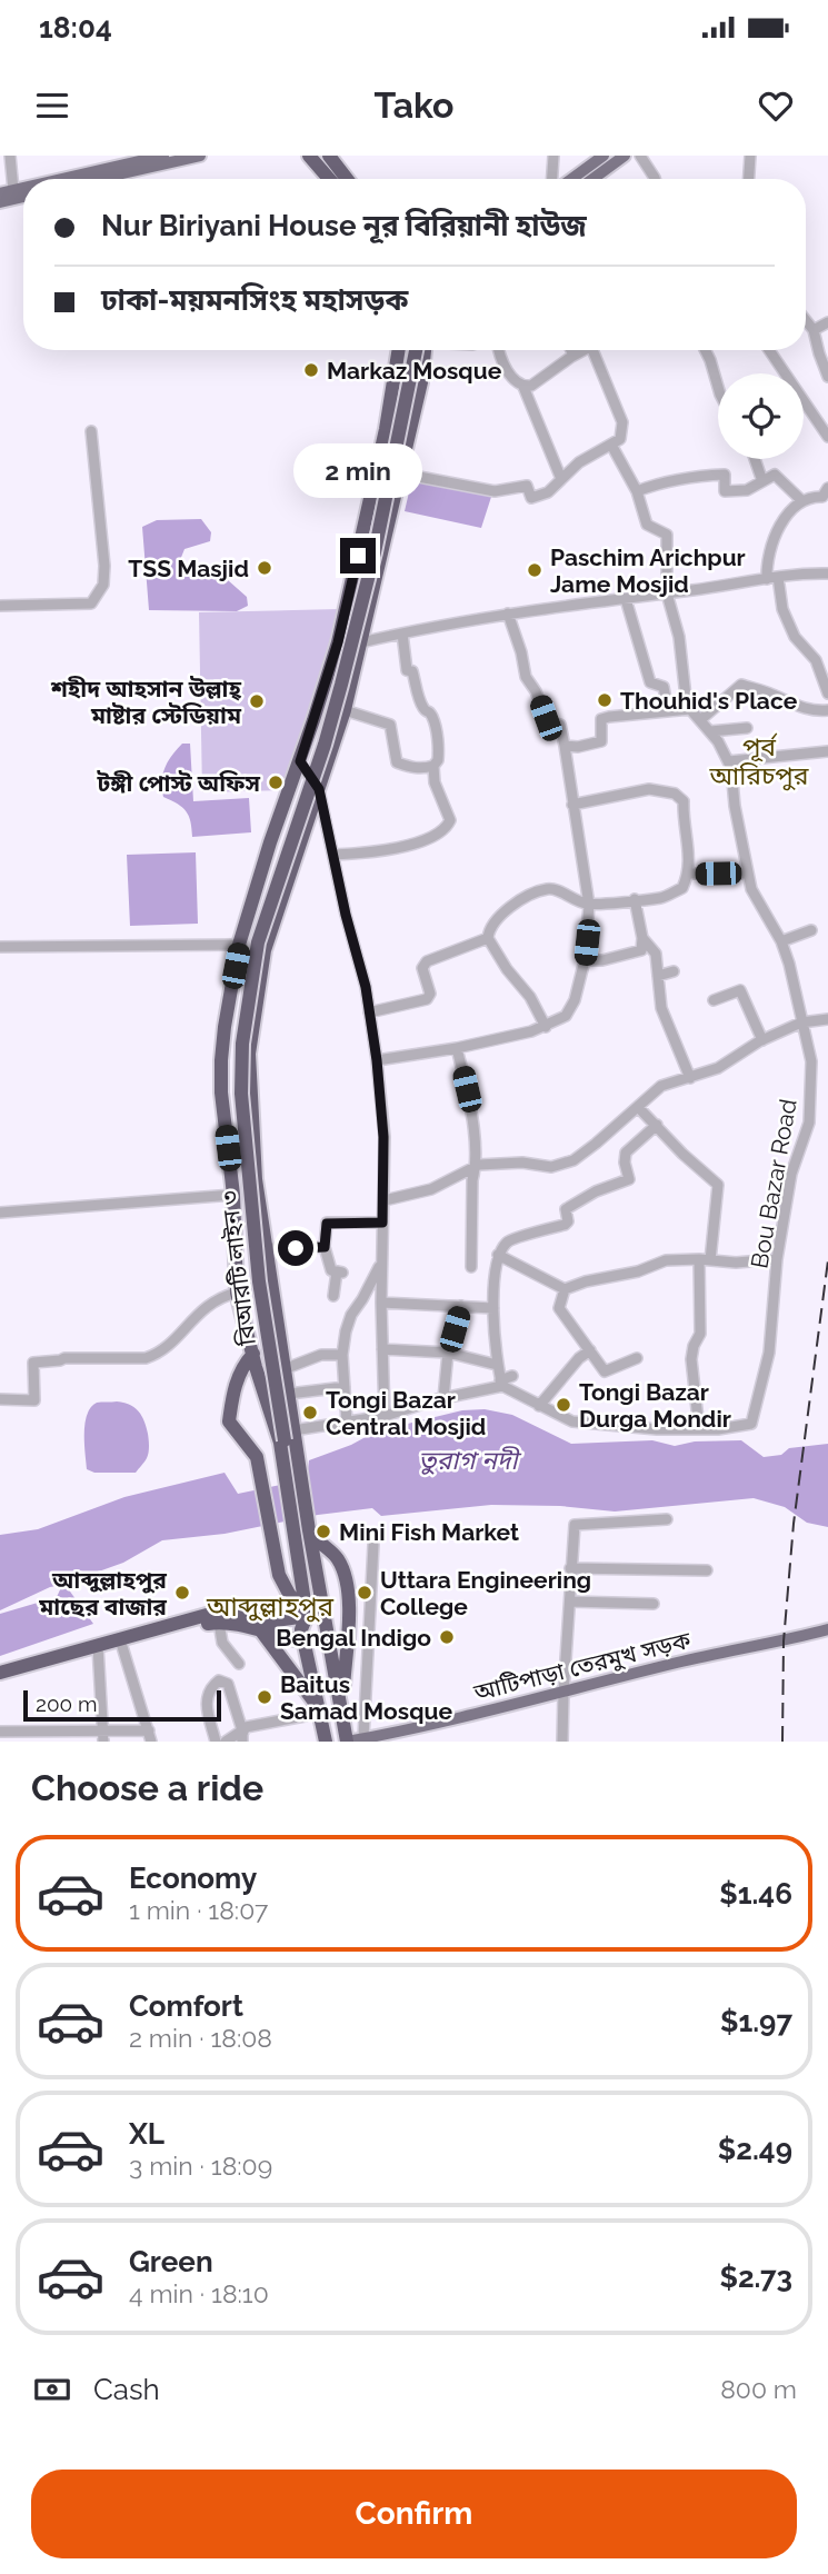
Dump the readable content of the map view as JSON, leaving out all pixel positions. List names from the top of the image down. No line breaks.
{"streets":{"highway":["বিআরটি লাইন ৩"],"main road":["আটিপাড়া তেরমুখ সড়ক"],"street":["Bou Bazar Road"]},"districts":["পূর্ব আরিচপুর","আব্দুল্লাহপুর"],"water":["তুরাগ নদী"],"places":["Markaz Mosque","TSS Masjid","Paschim Arichpur Jame Mosjid","Thouhid's Place","শহীদ আহসান উল্লাহ্‌ মাষ্টার স্টেডিয়াম","টঙ্গী পোস্ট অফিস","Tongi Bazar Durga Mondir","Tongi Bazar Central Mosjid","Mini Fish Market","আব্দুল্লাহপুর মাছের বাজার","Uttara Engineering College","Bengal Indigo","Baitus Samad Mosque"],"scale_bar":"200 m","page":{"status":"18:04","header":"Tako","banner":["Nur Biriyani House নূর বিরিয়ানী হাউজ","ঢাকা-ময়মনসিংহ মহাসড়ক"],"bubble":"2 min","scale":"200 m","heading":"Choose a ride","list":[{"name":"Economy","note":"1 min · 18:07","value":"$1.46"},{"name":"Comfort","note":"2 min · 18:08","value":"$1.97"},{"name":"XL","note":"3 min · 18:09","value":"$2.49"},{"name":"Green","note":"4 min · 18:10","value":"$2.73"}],"pay":["Cash","800 m"],"buttons":"Confirm"}}
